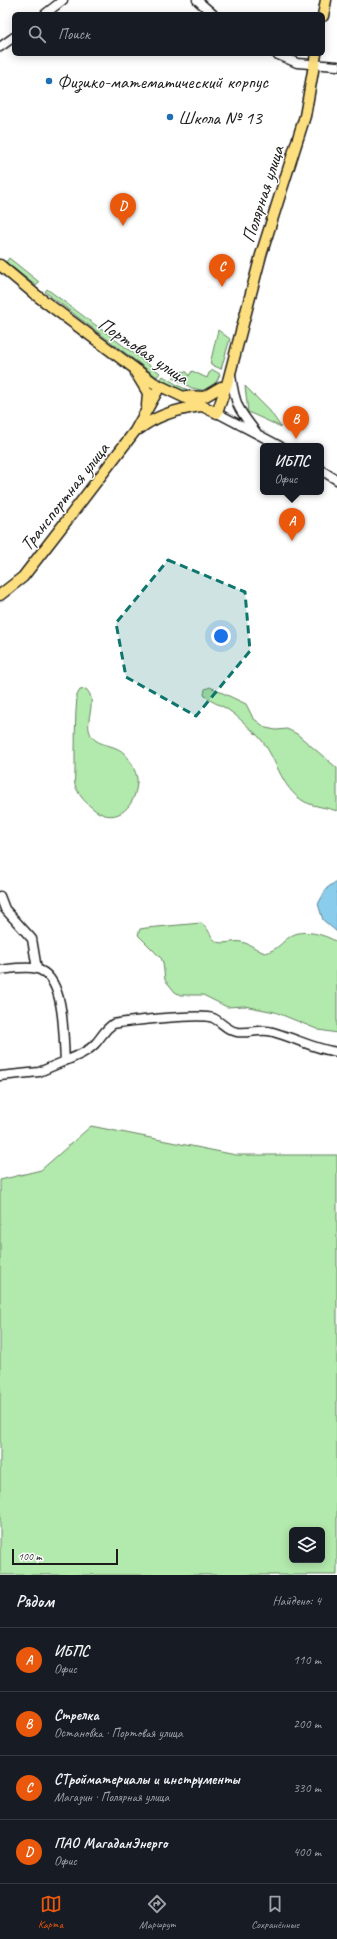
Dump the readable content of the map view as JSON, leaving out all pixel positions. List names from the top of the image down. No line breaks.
{"streets":{"main road":["Полярная улица","Портовая улица","Транспортная улица"]},"crossings":[["Полярная улица","Портовая улица"],["Портовая улица","Транспортная улица"]],"places":["Физико-математический корпус","Школа № 13"],"scale_bar":"100 m","page":{"search":"Поиск","pins":["D","C","B","A"],"popup":["ИБПС","Офис"],"scale":"100 m","heading":["Рядом","Найдено: 4"],"list":[{"mark":"A","name":"ИБПС","note":"Офис","value":"110 m"},{"mark":"B","name":"Стрелка","note":"Остановка · Портовая улица","value":"200 m"},{"mark":"C","name":"СТройматериалы и инструменты","note":"Магазин · Полярная улица","value":"330 m"},{"mark":"D","name":"ПАО МагаданЭнерго","note":"Офис","value":"400 m"}],"nav":["Карта","Маршрут","Сохранённые"]}}
